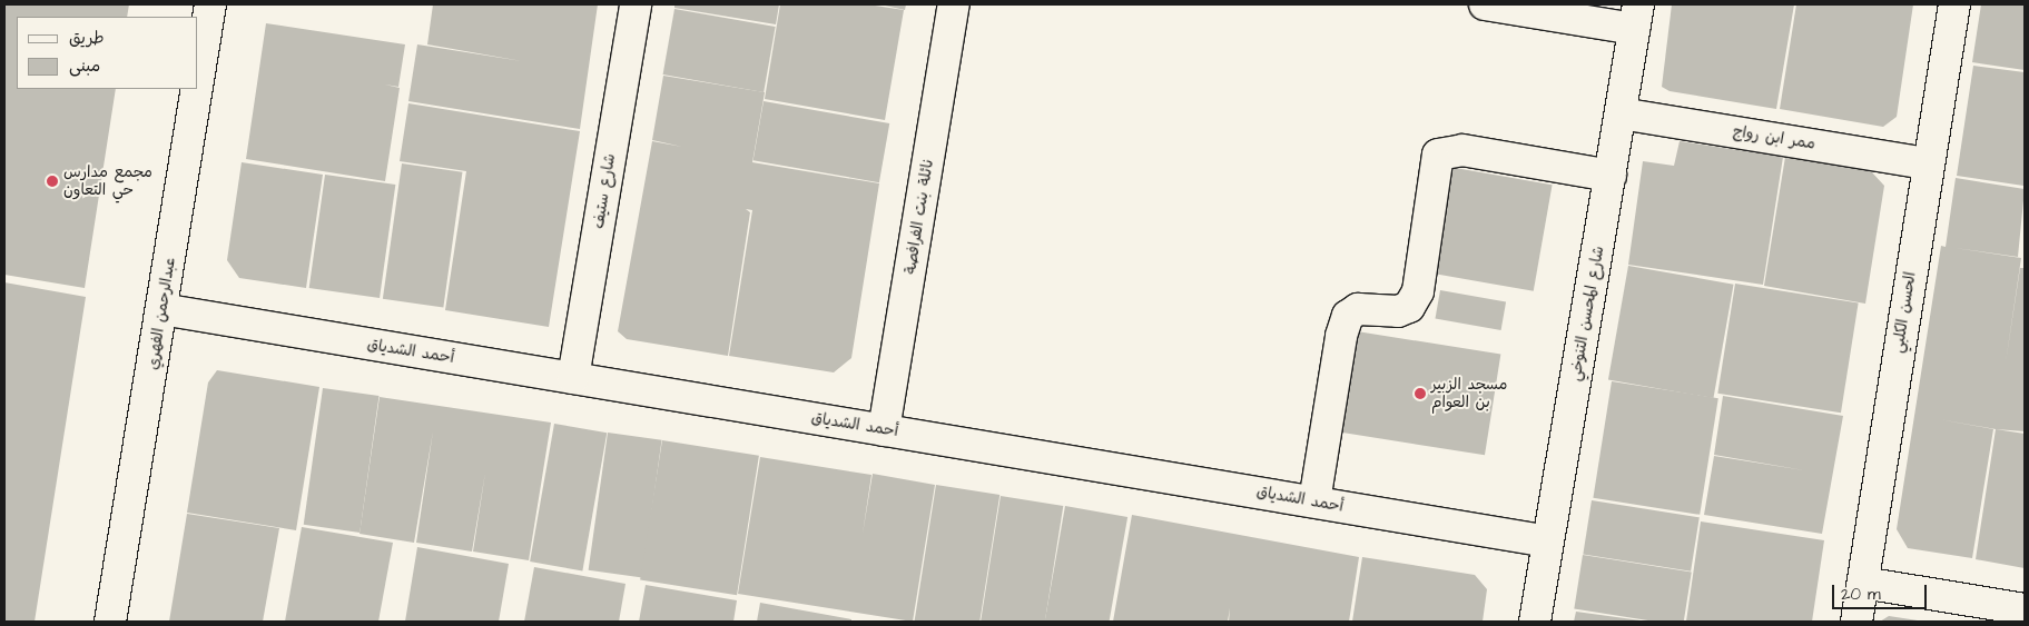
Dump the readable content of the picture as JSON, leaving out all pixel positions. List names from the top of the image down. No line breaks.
{"streets":{"street":["ممر ابن رواج","شارع ستيف","نائلة بنت الفرافصة","الحسن الكلبي","عبدالرحمن الفهري","شارع المحسن التنوخي","أحمد الشدياق"]},"crossings":[["ممر ابن رواج","الحسن الكلبي"],["ممر ابن رواج","شارع المحسن التنوخي"],["شارع ستيف","أحمد الشدياق"],["نائلة بنت الفرافصة","أحمد الشدياق"],["عبدالرحمن الفهري","أحمد الشدياق"],["شارع المحسن التنوخي","أحمد الشدياق"]],"places":["مجمع مدارس حي التعاون","مسجد الزبير بن العوام"],"legend":["طريق","مبنى"],"scale_bar":"20 m"}
